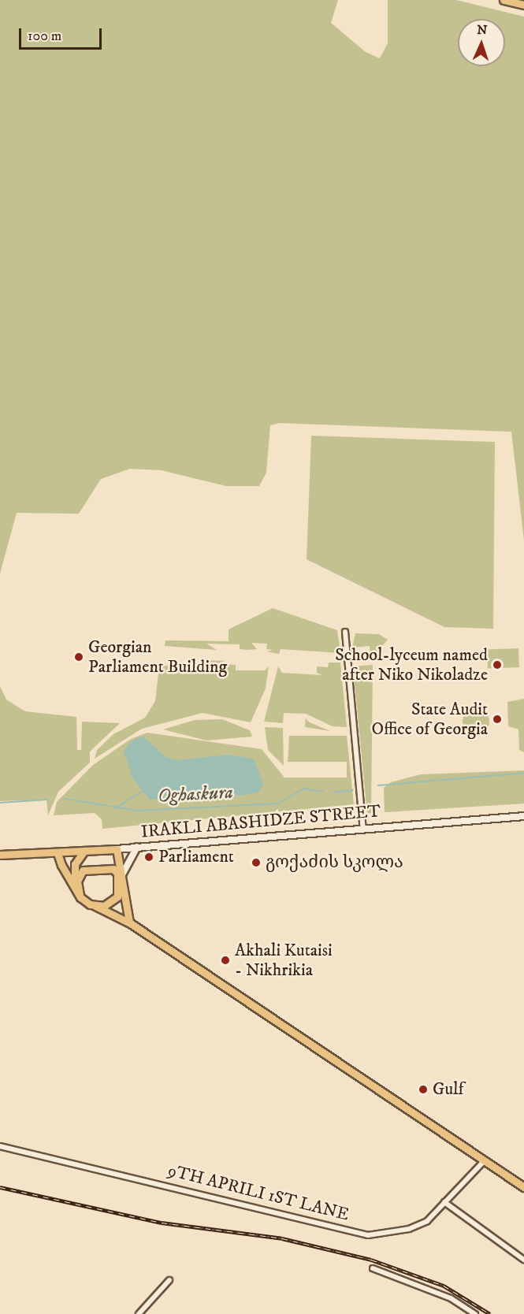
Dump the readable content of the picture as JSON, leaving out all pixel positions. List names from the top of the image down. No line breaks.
{"streets":{"main road":["IRAKLI ABASHIDZE STREET"],"street":["9TH APRILI 1ST LANE"]},"water":["Oghaskura"],"places":["Georgian Parliament Building","School-lyceum named after Niko Nikoladze","State Audit Office of Georgia","Parliament","გოქაძის სკოლა","Akhali Kutaisi - Nikhrikia","Gulf"],"scale_bar":"100 m","north":"top"}
